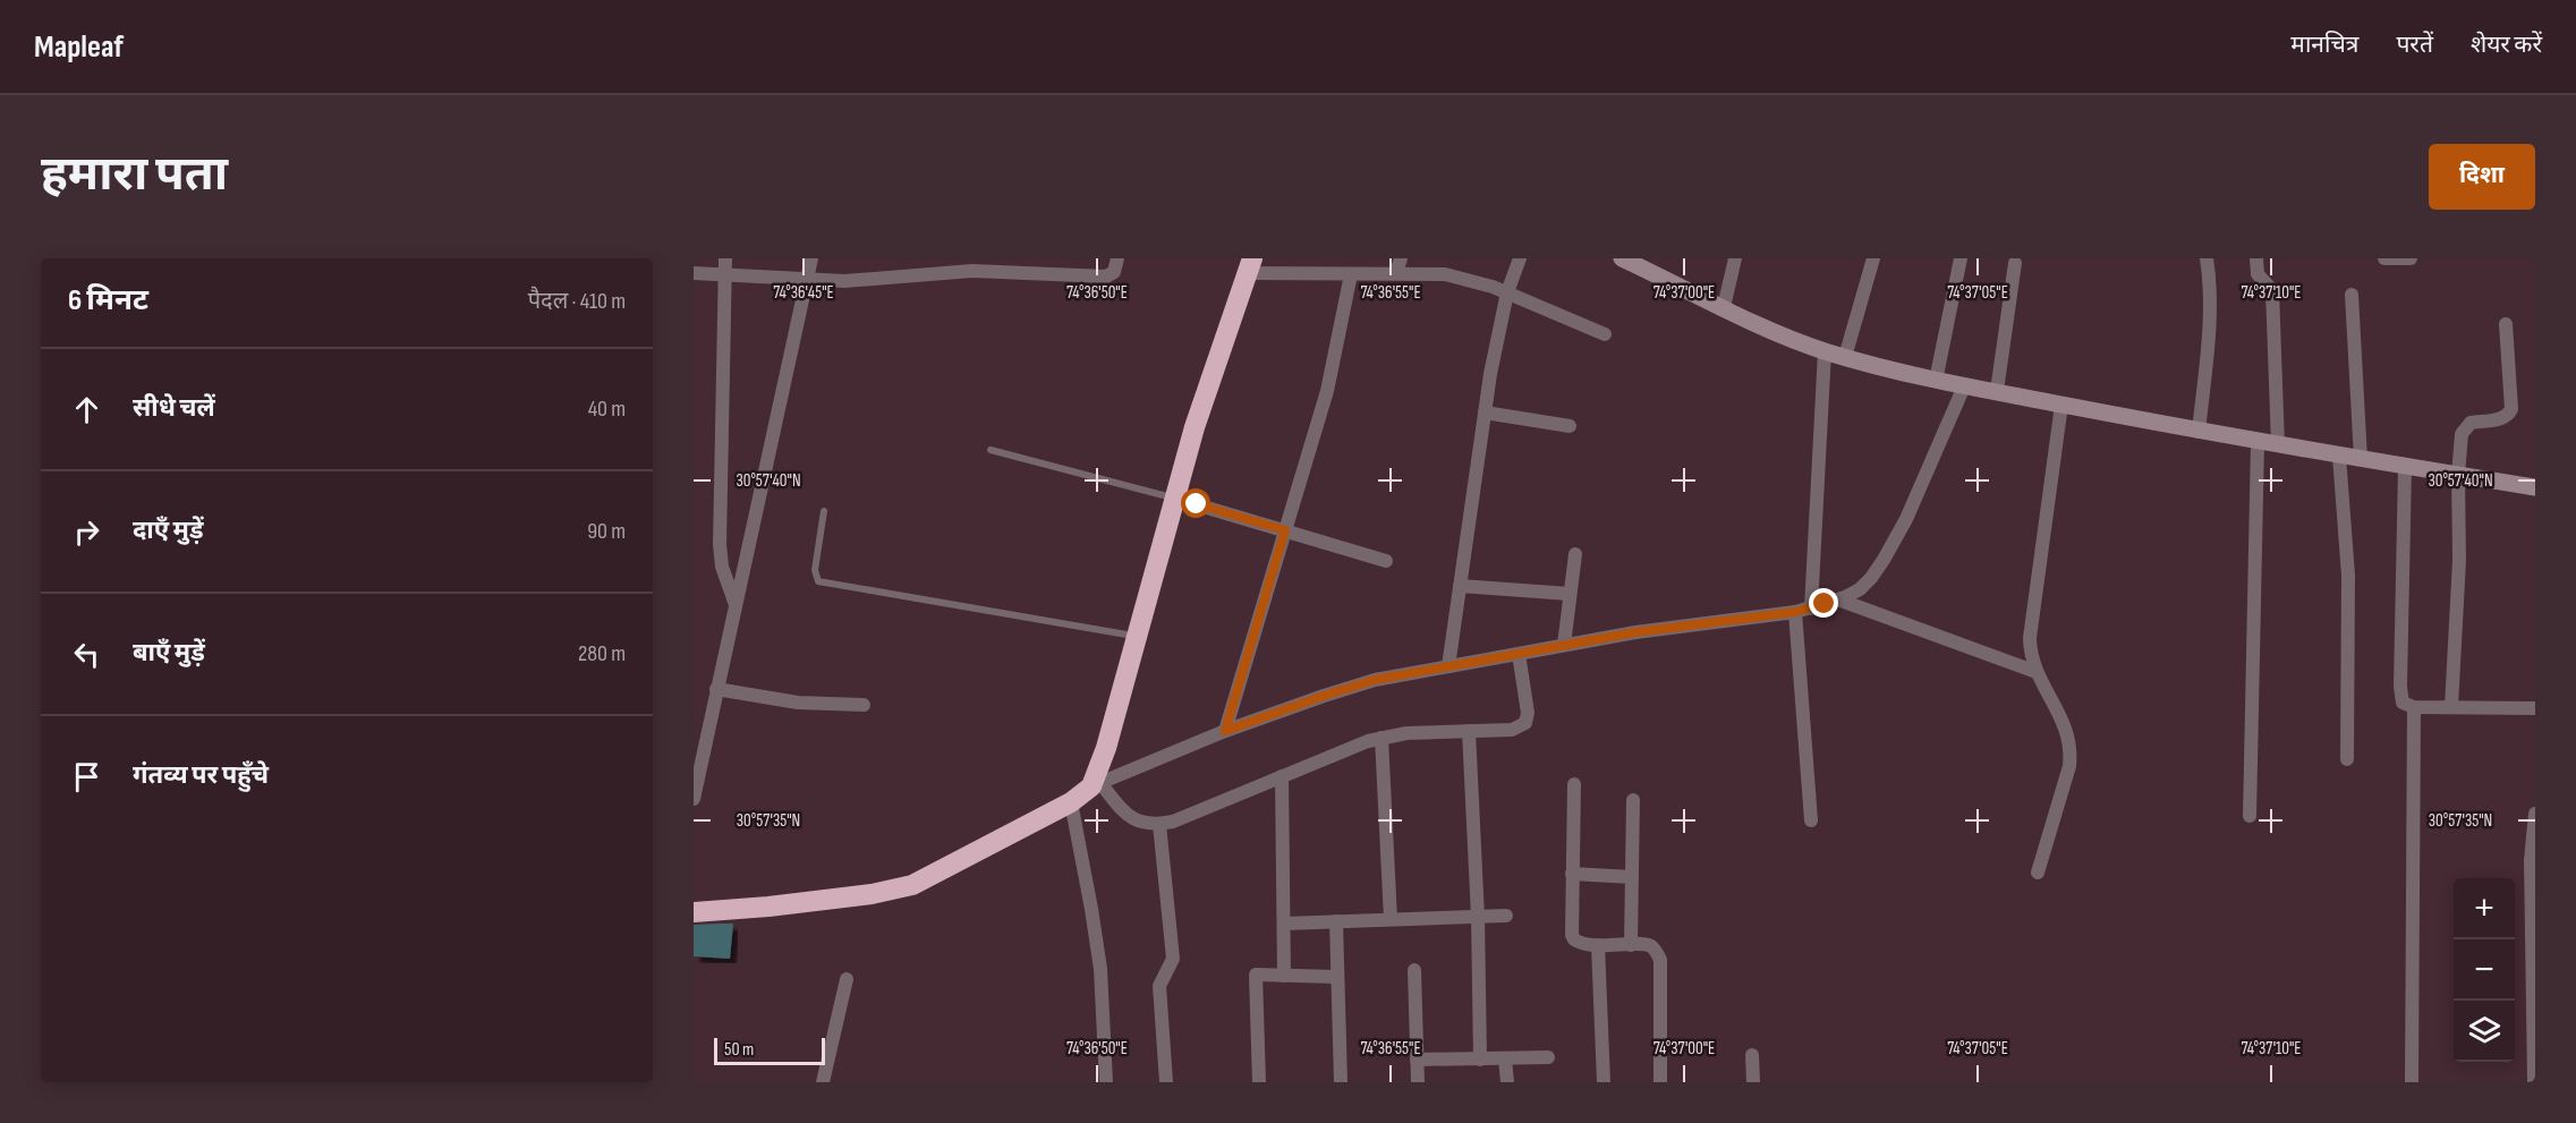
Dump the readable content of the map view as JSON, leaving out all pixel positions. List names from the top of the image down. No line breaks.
{"scale_bar":"50 m","page":{"header":"Mapleaf","nav":["मानचित्र","परतें","शेयर करें"],"buttons":"दिशा","title":"हमारा पता","heading":["6 मिनट","पैदल · 410 m"],"list":[["सीधे चलें","40 m"],["दाएँ मुड़ें","90 m"],["बाएँ मुड़ें","280 m"],"गंतव्य पर पहुँचे"],"map_buttons":["+","−"],"scale":"50 m"},"coordinates":["74°36'45\"E","74°36'50\"E","74°36'55\"E","74°37'00\"E","74°37'05\"E","74°37'10\"E","30°57'40\"N","30°57'35\"N"]}
